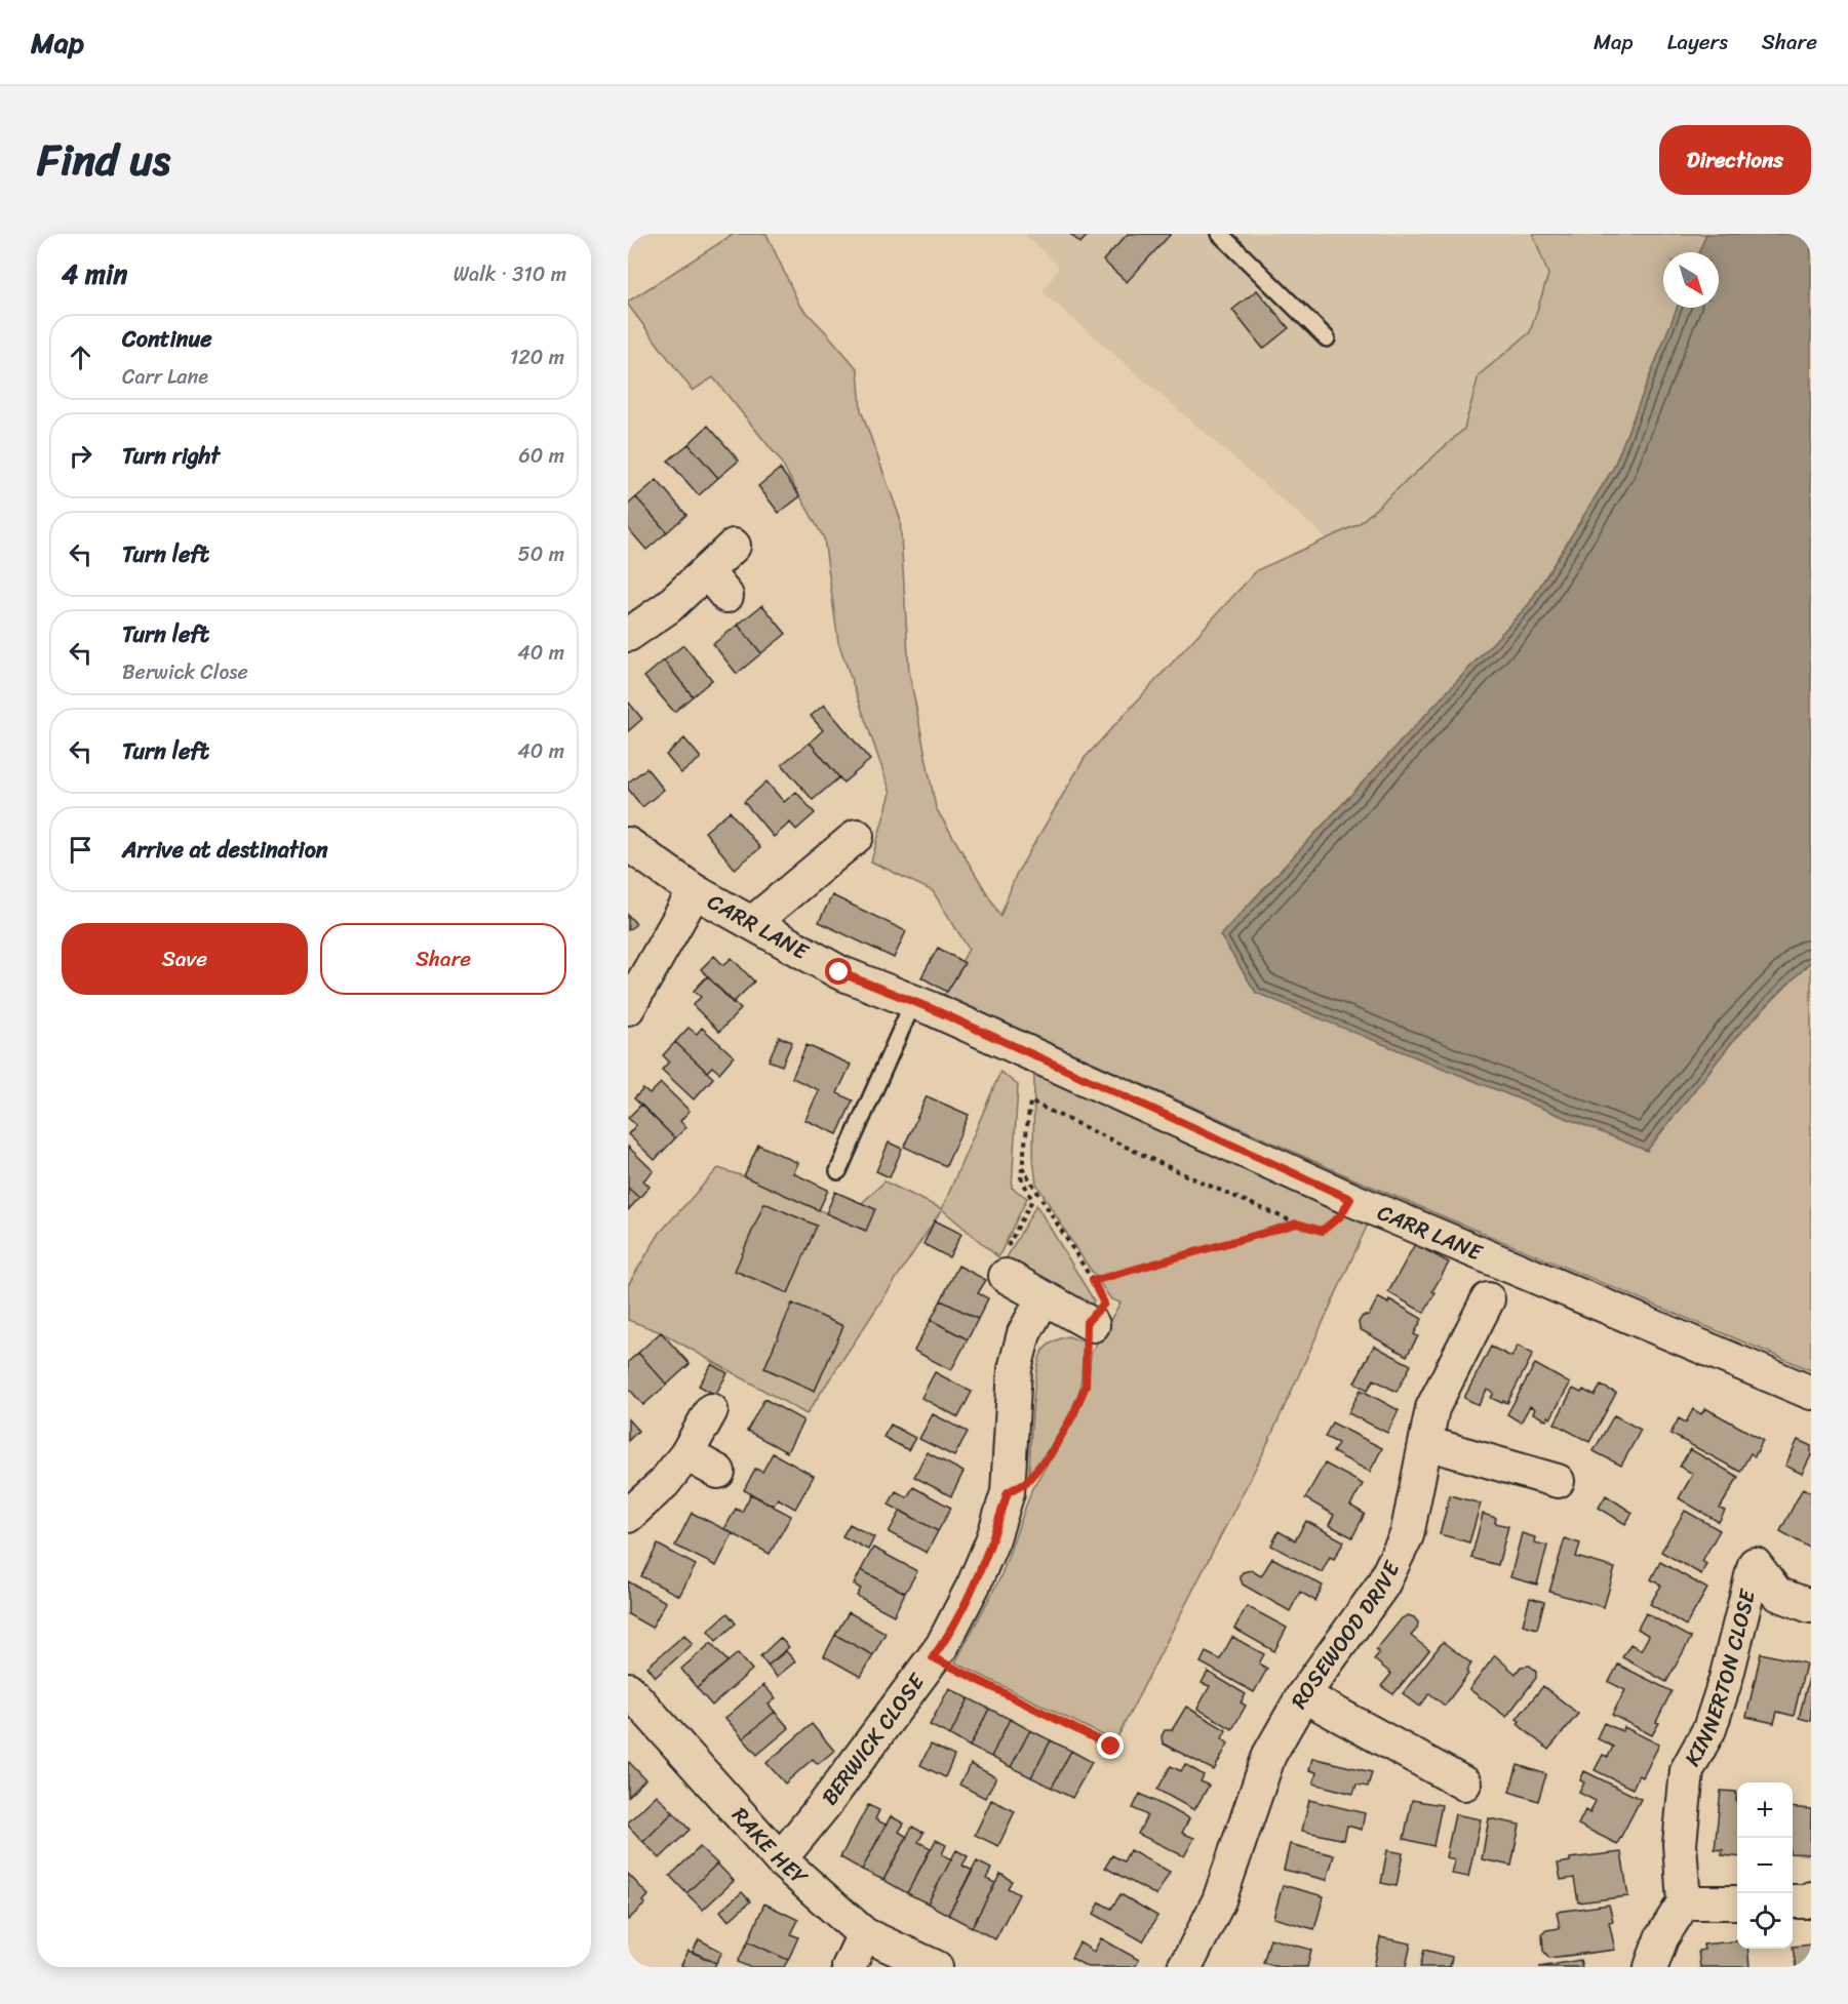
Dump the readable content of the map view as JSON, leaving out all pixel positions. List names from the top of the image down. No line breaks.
{"streets":{"street":["CARR LANE","ROSEWOOD DRIVE","KINNERTON CLOSE","BERWICK CLOSE","RAKE HEY"]},"crossings":[["BERWICK CLOSE","RAKE HEY"]],"north":"bottom right","page":{"header":"Map","nav":["Map","Layers","Share"],"title":"Find us","buttons":["Directions",["Save","Share"]],"heading":["4 min","Walk · 310 m"],"list":[["Continue","Carr Lane","120 m"],["Turn right","60 m"],["Turn left","50 m"],["Turn left","Berwick Close","40 m"],["Turn left","40 m"],"Arrive at destination"],"map_buttons":["+","−"]}}
